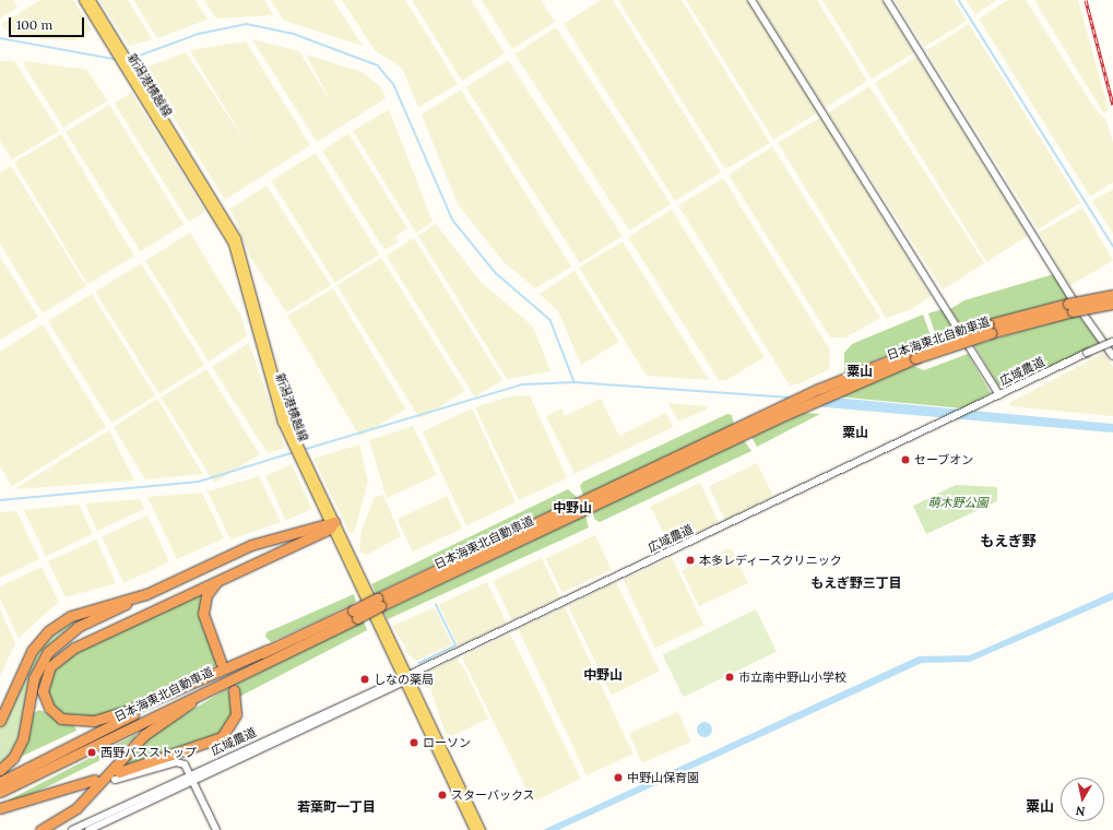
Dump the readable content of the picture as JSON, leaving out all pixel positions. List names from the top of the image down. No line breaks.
{"streets":{"highway":["日本海東北自動車道"],"main road":["新潟港横越線"],"street":["広域農道"]},"crossings":[["新潟港横越線","広域農道"]],"districts":["粟山","粟山","中野山","もえぎ野","もえぎ野三丁目","中野山","若葉町一丁目","粟山"],"parks":["萌木野公園"],"places":["セーブオン","本多レディースクリニック","市立南中野山小学校","しなの薬局","ローソン","西野バスストップ","中野山保育園","スターバックス"],"scale_bar":"100 m","north":"bottom"}
